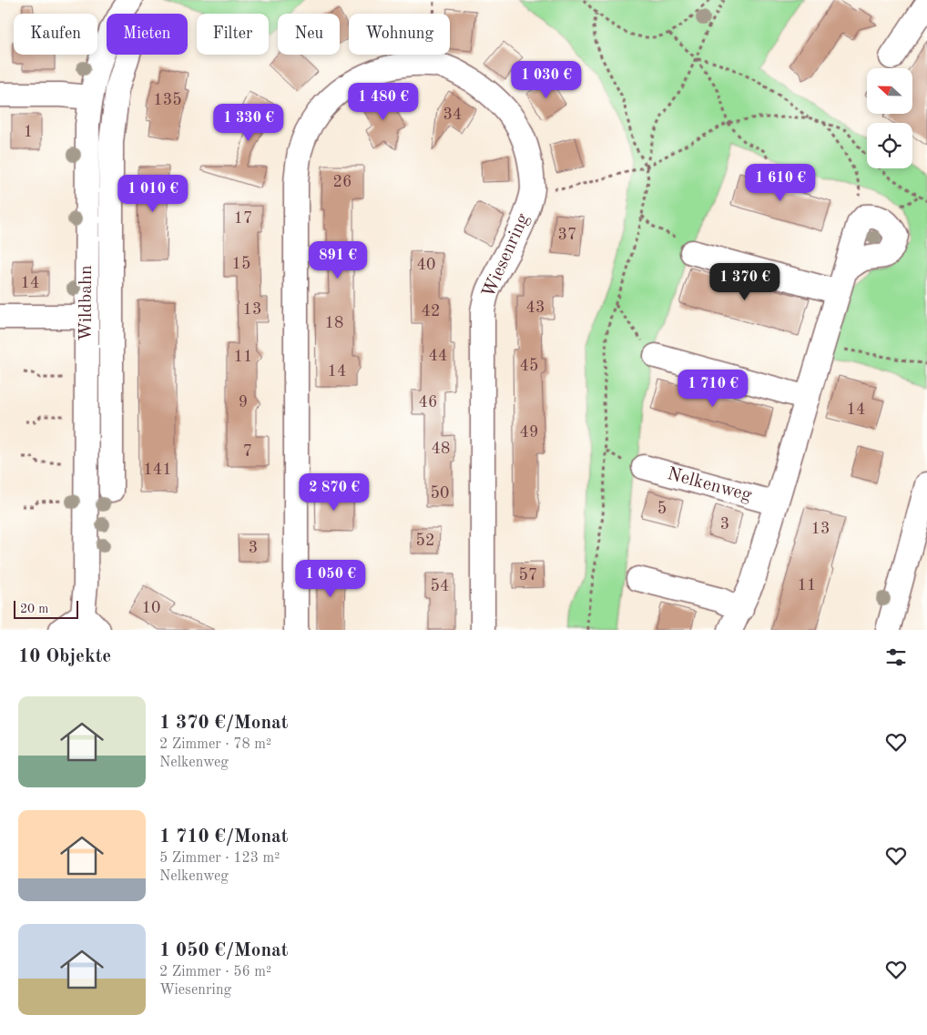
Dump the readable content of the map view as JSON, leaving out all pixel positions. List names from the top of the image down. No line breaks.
{"streets":{"street":["Wiesenring","Wildbahn","Nelkenweg"]},"house_numbers":["135","34","1","26","17","37","15","40","14","43","13","42","18","44","11","45","14","9","46","14","49","48","7","141","50","5","3","13","52","3","57","11","54","10"],"scale_bar":"20 m","north":"left","page":{"chip":["Kaufen","Mieten","Filter","Neu","Wohnung"],"price":["1 030 €","1 480 €","1 330 €","1 610 €","1 010 €","891 €","1 370 €","1 710 €","2 870 €","1 050 €"],"scale":"20 m","heading":"10 Objekte","list":[{"name":"1 370 €/Monat","note":"2 Zimmer · 78 m² · Nelkenweg"},{"name":"1 710 €/Monat","note":"5 Zimmer · 123 m² · Nelkenweg"},{"name":"1 050 €/Monat","note":"2 Zimmer · 56 m² · Wiesenring"}]}}
